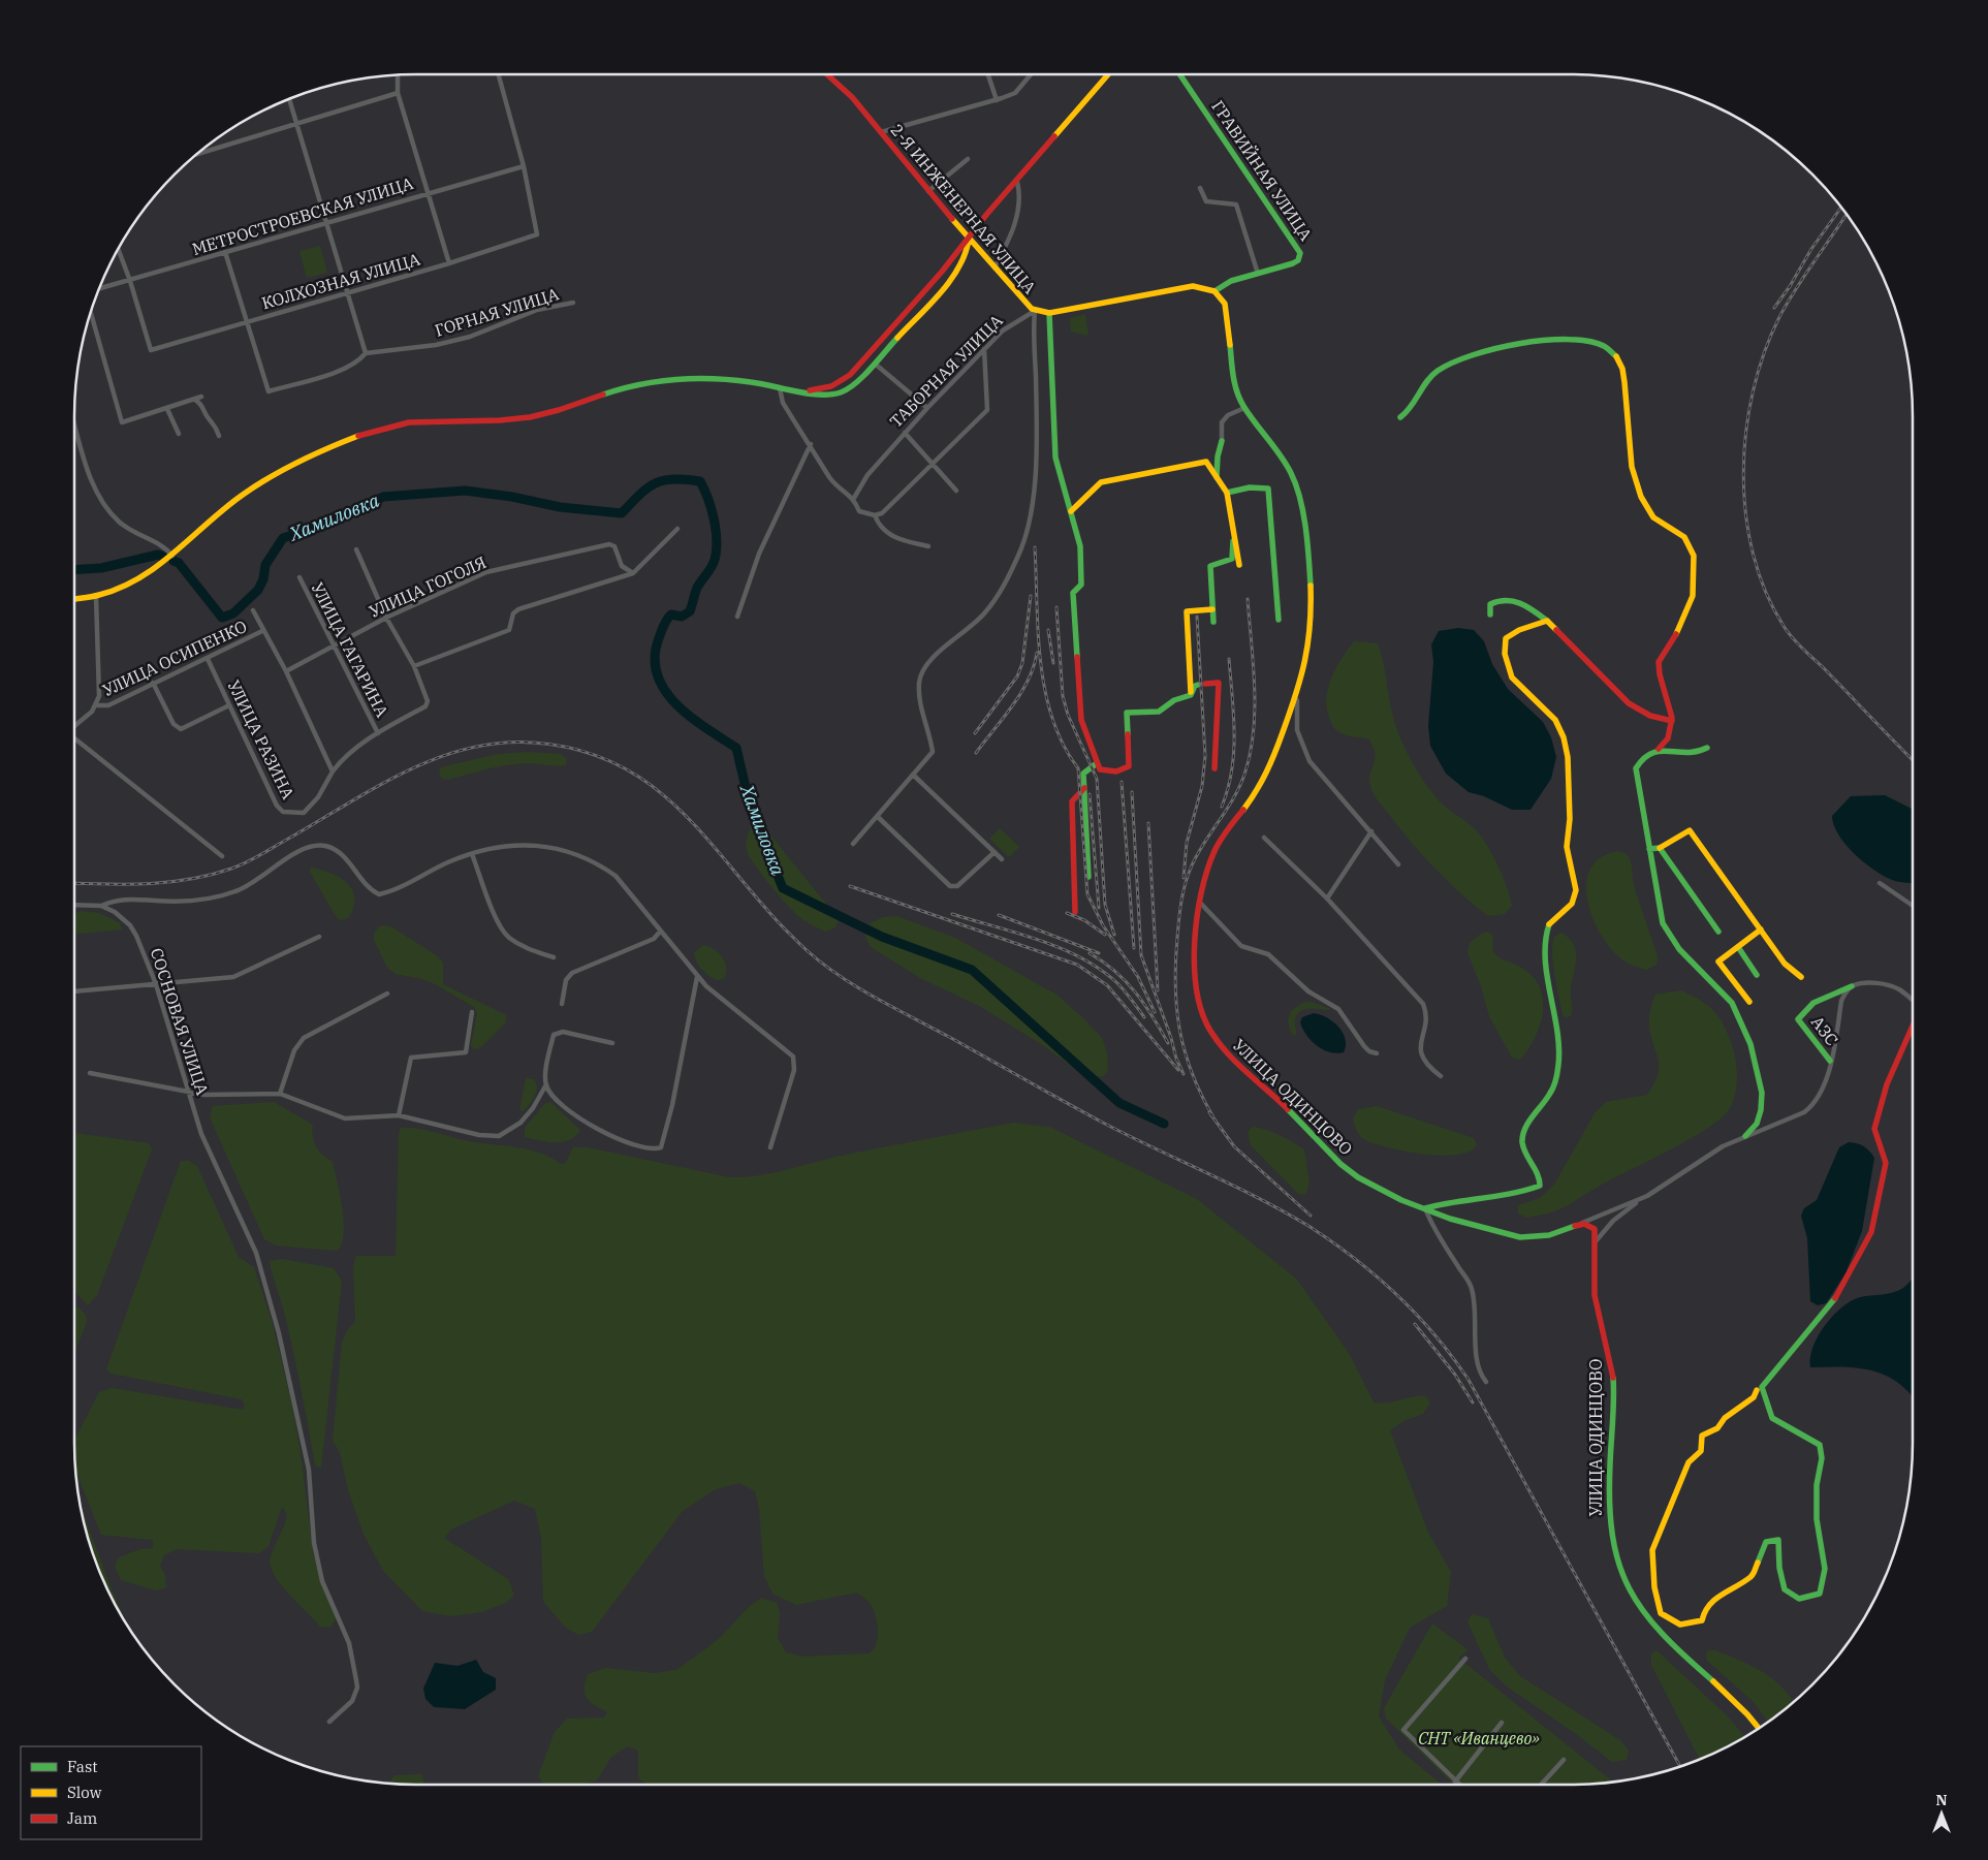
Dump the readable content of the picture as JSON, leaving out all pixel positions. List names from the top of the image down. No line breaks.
{"streets":{"street":["ГРАВИЙНАЯ УЛИЦА","2-Я ИНЖЕНЕРНАЯ УЛИЦА","МЕТРОСТРОЕВСКАЯ УЛИЦА","КОЛХОЗНАЯ УЛИЦА","ГОРНАЯ УЛИЦА","ТАБОРНАЯ УЛИЦА","УЛИЦА ГОГОЛЯ","УЛИЦА ГАГАРИНА","УЛИЦА ОСИПЕНКО","УЛИЦА РАЗИНА","СОСНОВАЯ УЛИЦА","АЗС","УЛИЦА ОДИНЦОВО"]},"crossings":[["2-Я ИНЖЕНЕРНАЯ УЛИЦА","ТАБОРНАЯ УЛИЦА"],["МЕТРОСТРОЕВСКАЯ УЛИЦА","КОЛХОЗНАЯ УЛИЦА"],["УЛИЦА ГОГОЛЯ","УЛИЦА ГАГАРИНА"],["УЛИЦА ОСИПЕНКО","УЛИЦА РАЗИНА"],["АЗС","УЛИЦА ОДИНЦОВО"]],"water":["Хамиловка"],"parks":["СНТ «Иванцево»"],"legend":["Fast","Slow","Jam"],"north":"top"}
